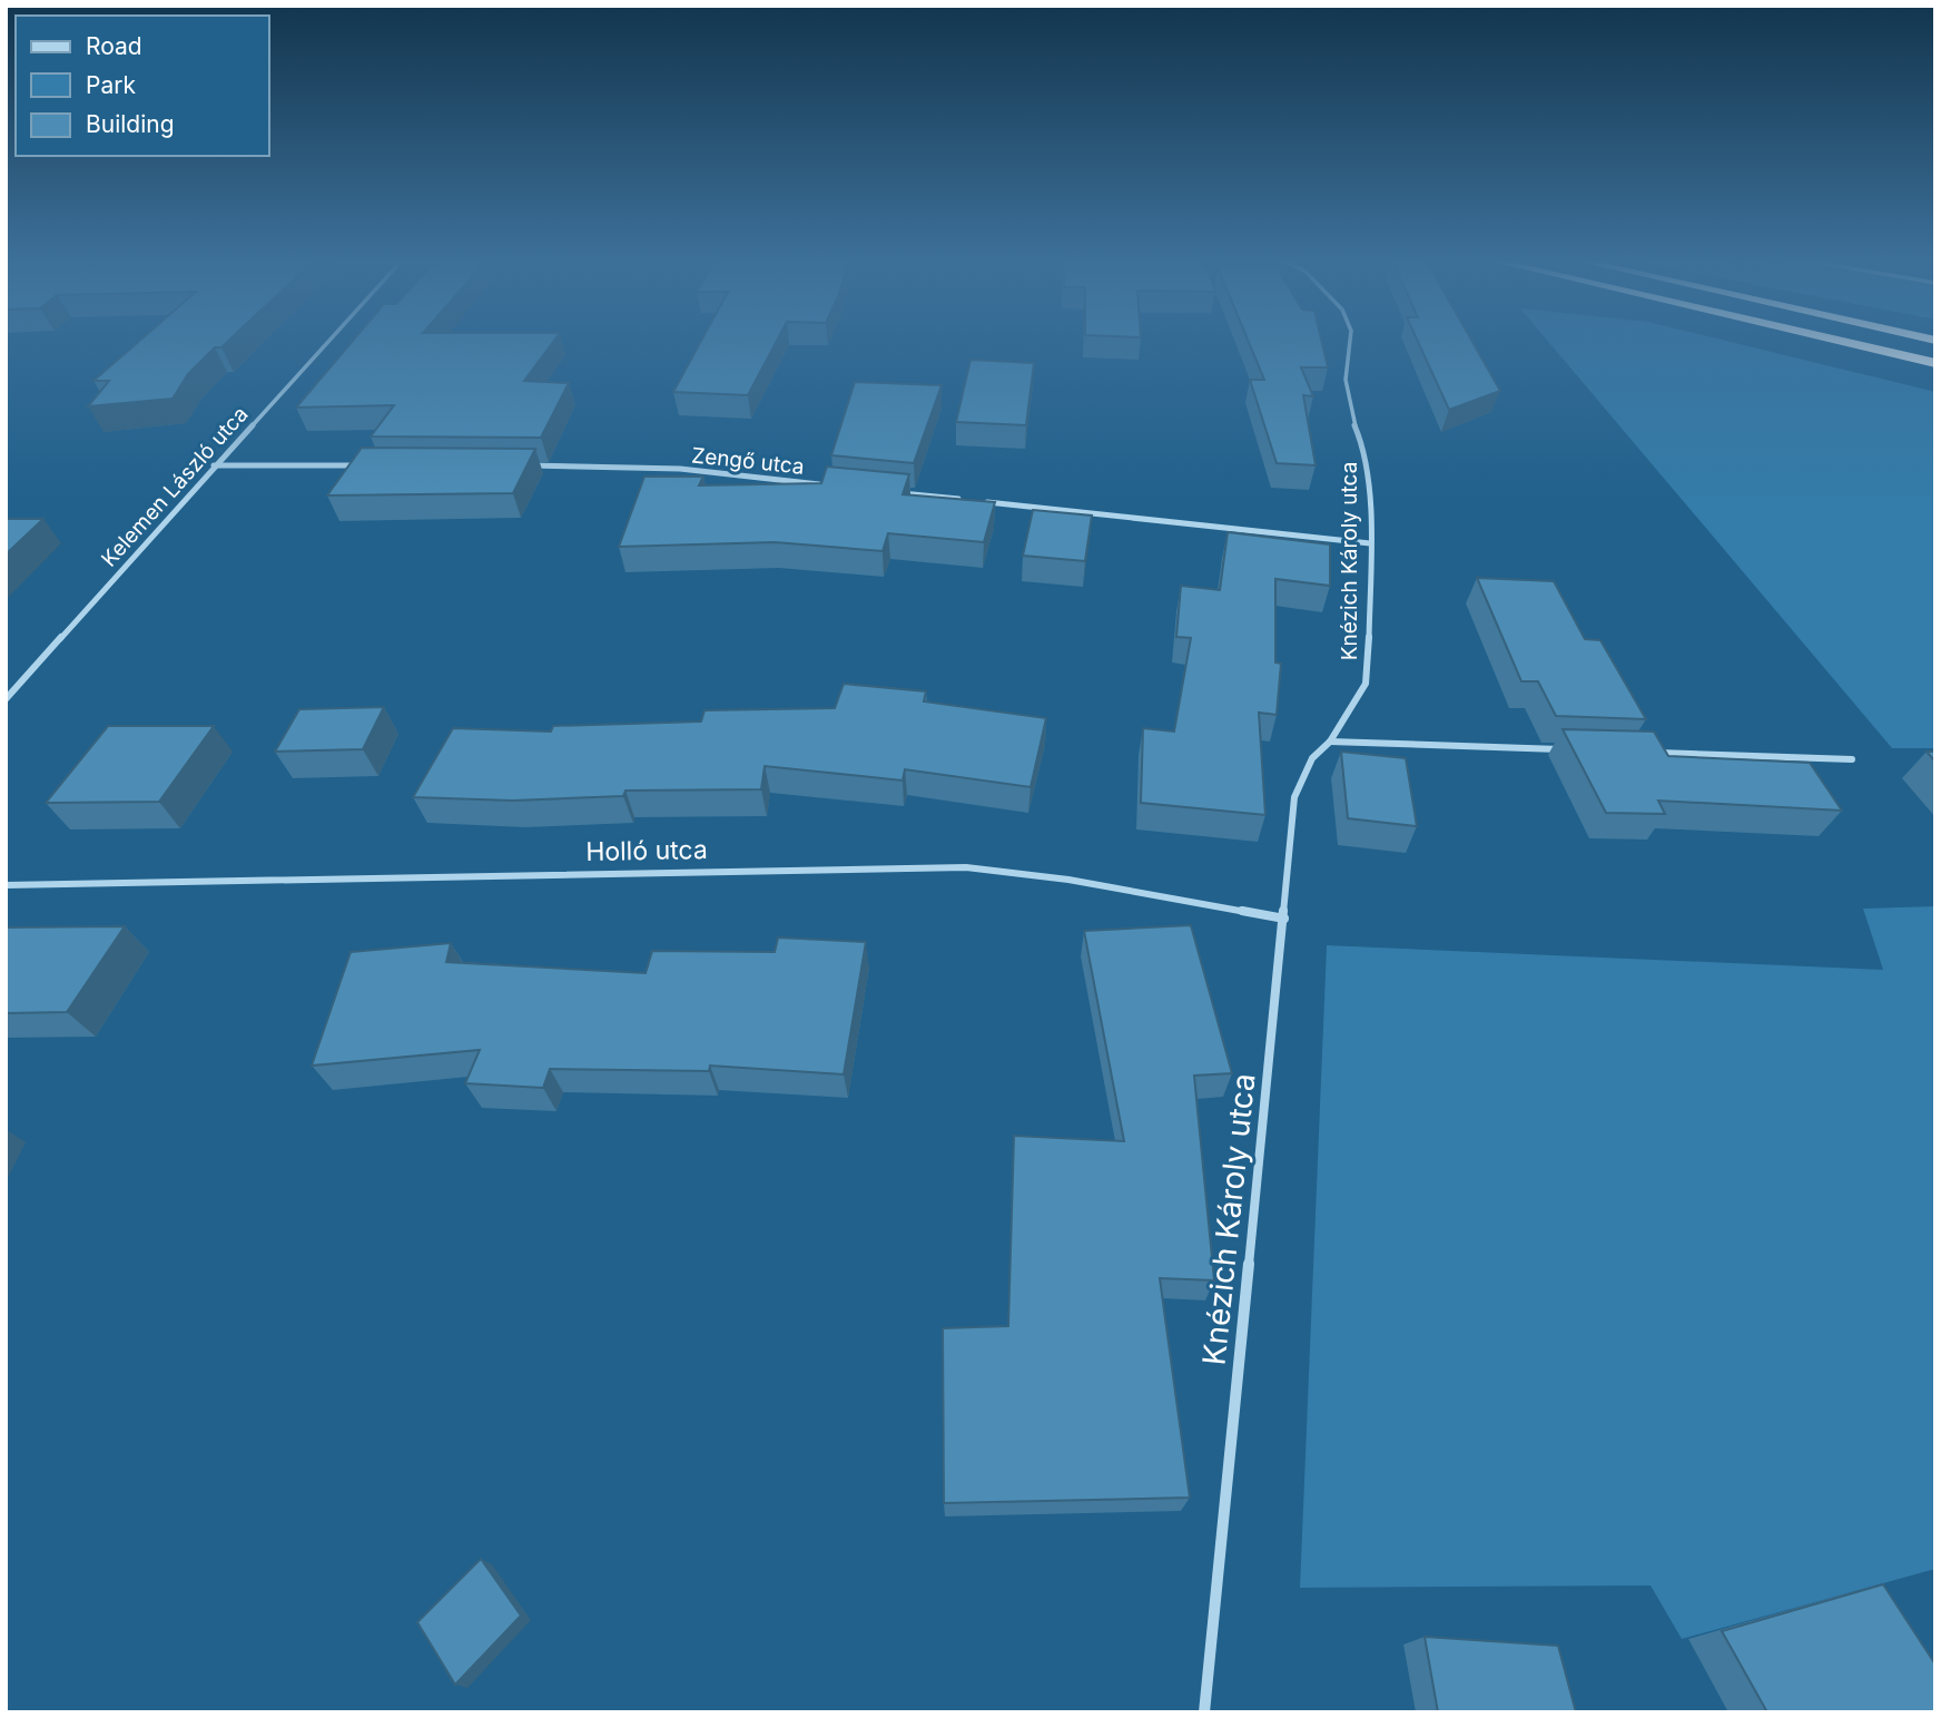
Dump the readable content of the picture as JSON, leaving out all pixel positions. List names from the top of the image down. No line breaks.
{"streets":{"street":["Zengő utca","Kelemen László utca","Knézich Károly utca","Holló utca"]},"crossings":[["Knézich Károly utca","Holló utca"]],"legend":["Road","Park","Building"]}
